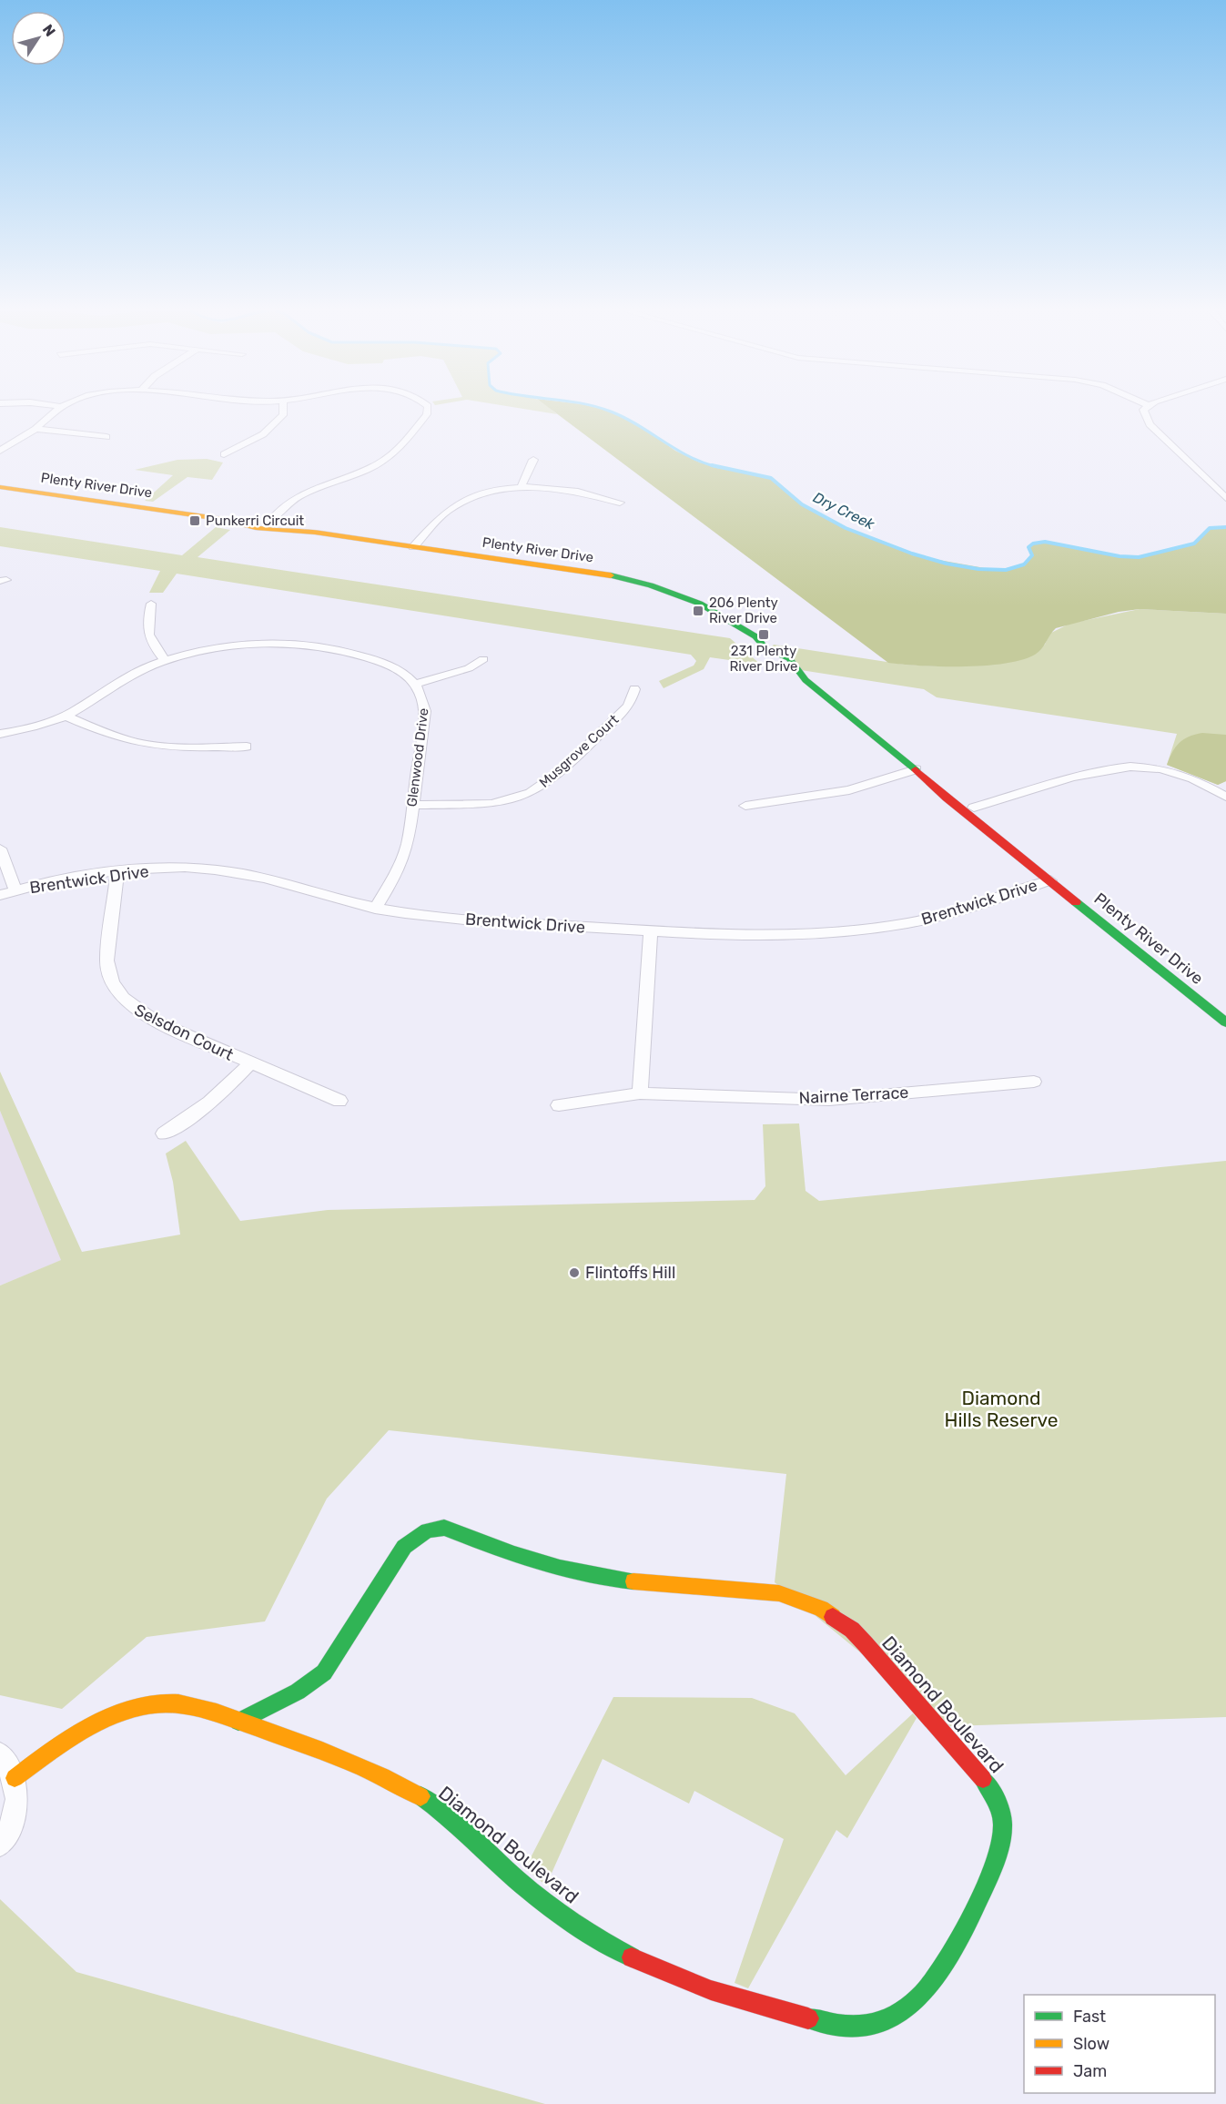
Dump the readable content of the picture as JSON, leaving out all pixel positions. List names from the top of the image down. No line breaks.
{"streets":{"street":["Plenty River Drive","Musgrove Court","Glenwood Drive","Brentwick Drive","Selsdon Court","Nairne Terrace","Diamond Boulevard"]},"crossings":[["Plenty River Drive","Brentwick Drive"],["Musgrove Court","Glenwood Drive"],["Glenwood Drive","Brentwick Drive"],["Brentwick Drive","Selsdon Court"]],"water":["Dry Creek"],"parks":["Diamond Hills Reserve"],"places":{"transit":["Punkerri Circuit","206 Plenty River Drive","231 Plenty River Drive"],"other":["Flintoffs Hill"]},"legend":["Fast","Slow","Jam"],"north":"top right"}
